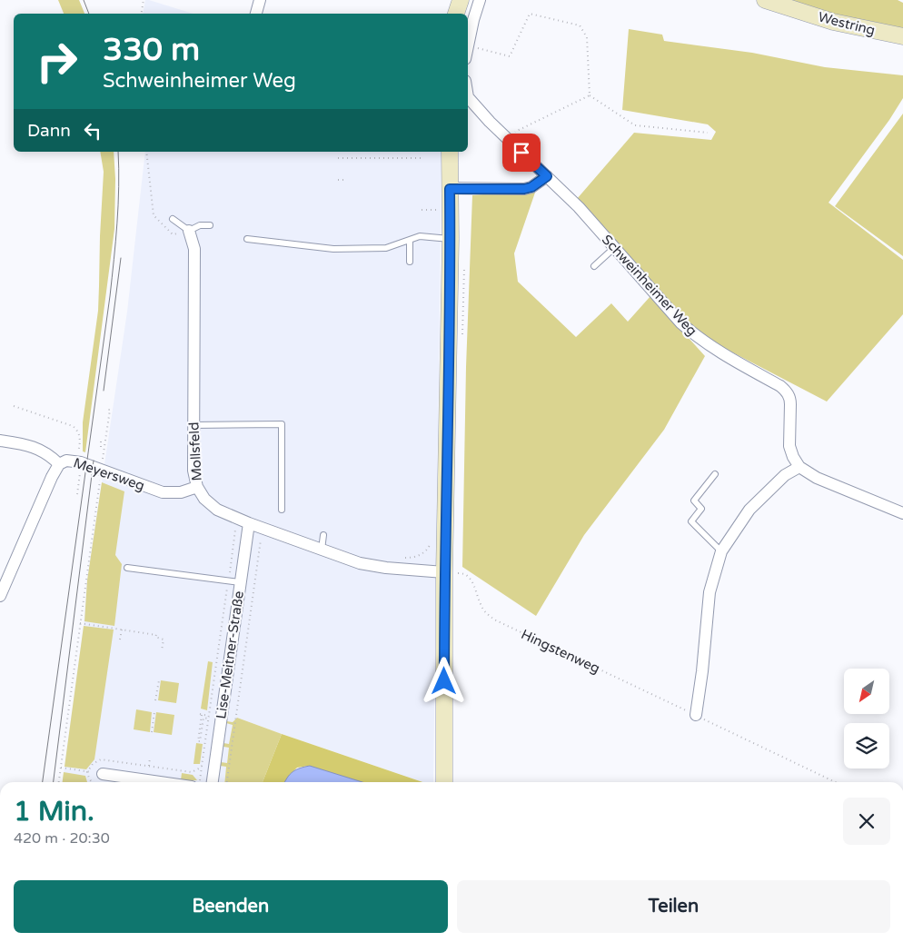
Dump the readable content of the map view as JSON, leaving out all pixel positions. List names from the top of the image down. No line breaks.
{"streets":{"main road":["Westring"],"street":["Schweinheimer Weg","Mollsfeld","Meyersweg","Lise-Meitner-Straße"],"path":["Hingstenweg"]},"crossings":[["Mollsfeld","Meyersweg"],["Mollsfeld","Hingstenweg"],["Mollsfeld","Lise-Meitner-Straße"]],"north":"bottom left","page":{"turn":["330 m","Schweinheimer Weg"],"then":"Dann","heading":["1 Min.","420 m · 20:30"],"buttons":["Beenden","Teilen"]}}
